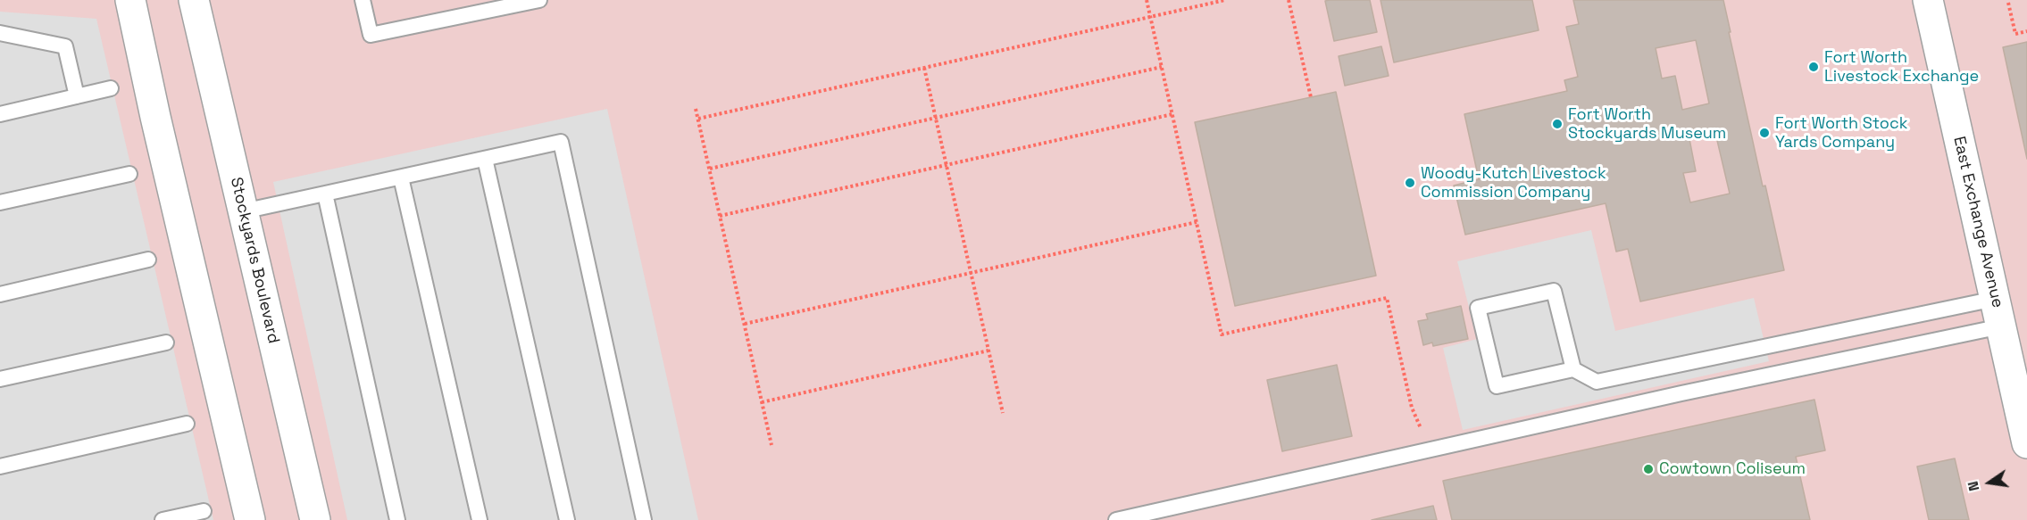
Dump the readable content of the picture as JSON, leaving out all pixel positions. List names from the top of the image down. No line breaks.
{"streets":{"street":["East Exchange Avenue","Stockyards Boulevard"]},"places":["Fort Worth Livestock Exchange","Fort Worth Stockyards Museum","Fort Worth Stock Yards Company","Woody-Kutch Livestock Commission Company","Cowtown Coliseum"],"north":"left"}
